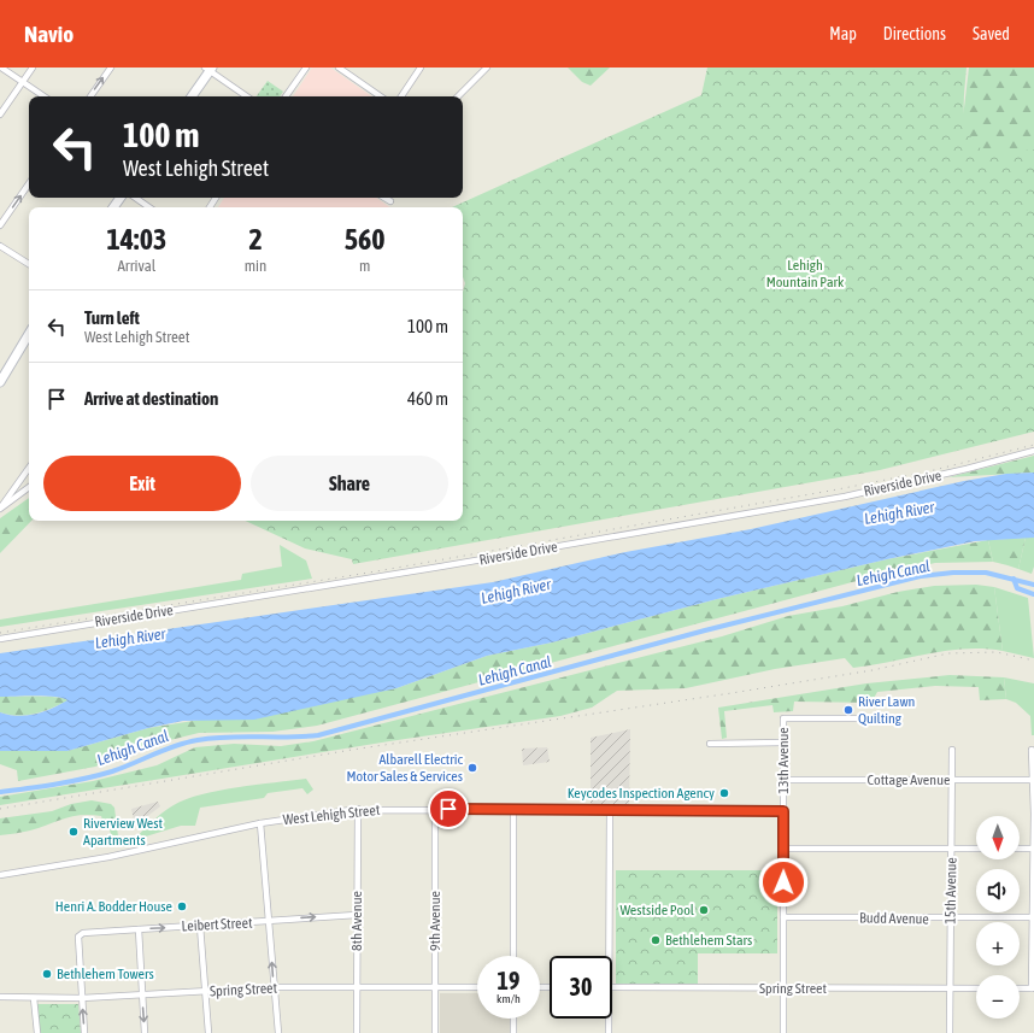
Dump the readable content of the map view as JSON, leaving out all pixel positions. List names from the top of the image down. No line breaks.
{"streets":{"street":["Riverside Drive","13th Avenue","Cottage Avenue","West Lehigh Street","15th Avenue","Budd Avenue","8th Avenue","9th Avenue","Leibert Street","Spring Street"]},"crossings":[["13th Avenue","Cottage Avenue"],["13th Avenue","West Lehigh Street"],["13th Avenue","Budd Avenue"],["13th Avenue","Spring Street"],["Cottage Avenue","15th Avenue"],["West Lehigh Street","8th Avenue"],["West Lehigh Street","9th Avenue"],["15th Avenue","Budd Avenue"],["15th Avenue","Spring Street"],["8th Avenue","Leibert Street"],["8th Avenue","Spring Street"],["9th Avenue","Spring Street"],["Leibert Street","Spring Street"]],"one_way":["Leibert Street"],"water":["Lehigh River","Lehigh Canal"],"parks":["Lehigh Mountain Park"],"places":["River Lawn Quilting","Albarell Electric Motor Sales & Services","Keycodes Inspection Agency","Riverview West Apartments","Henri A. Bodder House","Westside Pool","Bethlehem Stars","Bethlehem Towers"],"north":"bottom","page":{"header":"Navio","nav":["Map","Directions","Saved"],"turn":["100 m","West Lehigh Street"],"eta":["14:03","Arrival","2","min","560","m"],"list":[{"name":"Turn left","note":"West Lehigh Street","value":"100 m"},{"name":"Arrive at destination","value":"460 m"}],"buttons":["Exit","Share"],"map_buttons":["+","−"],"speed":"19 km/h","limit":"30"}}
